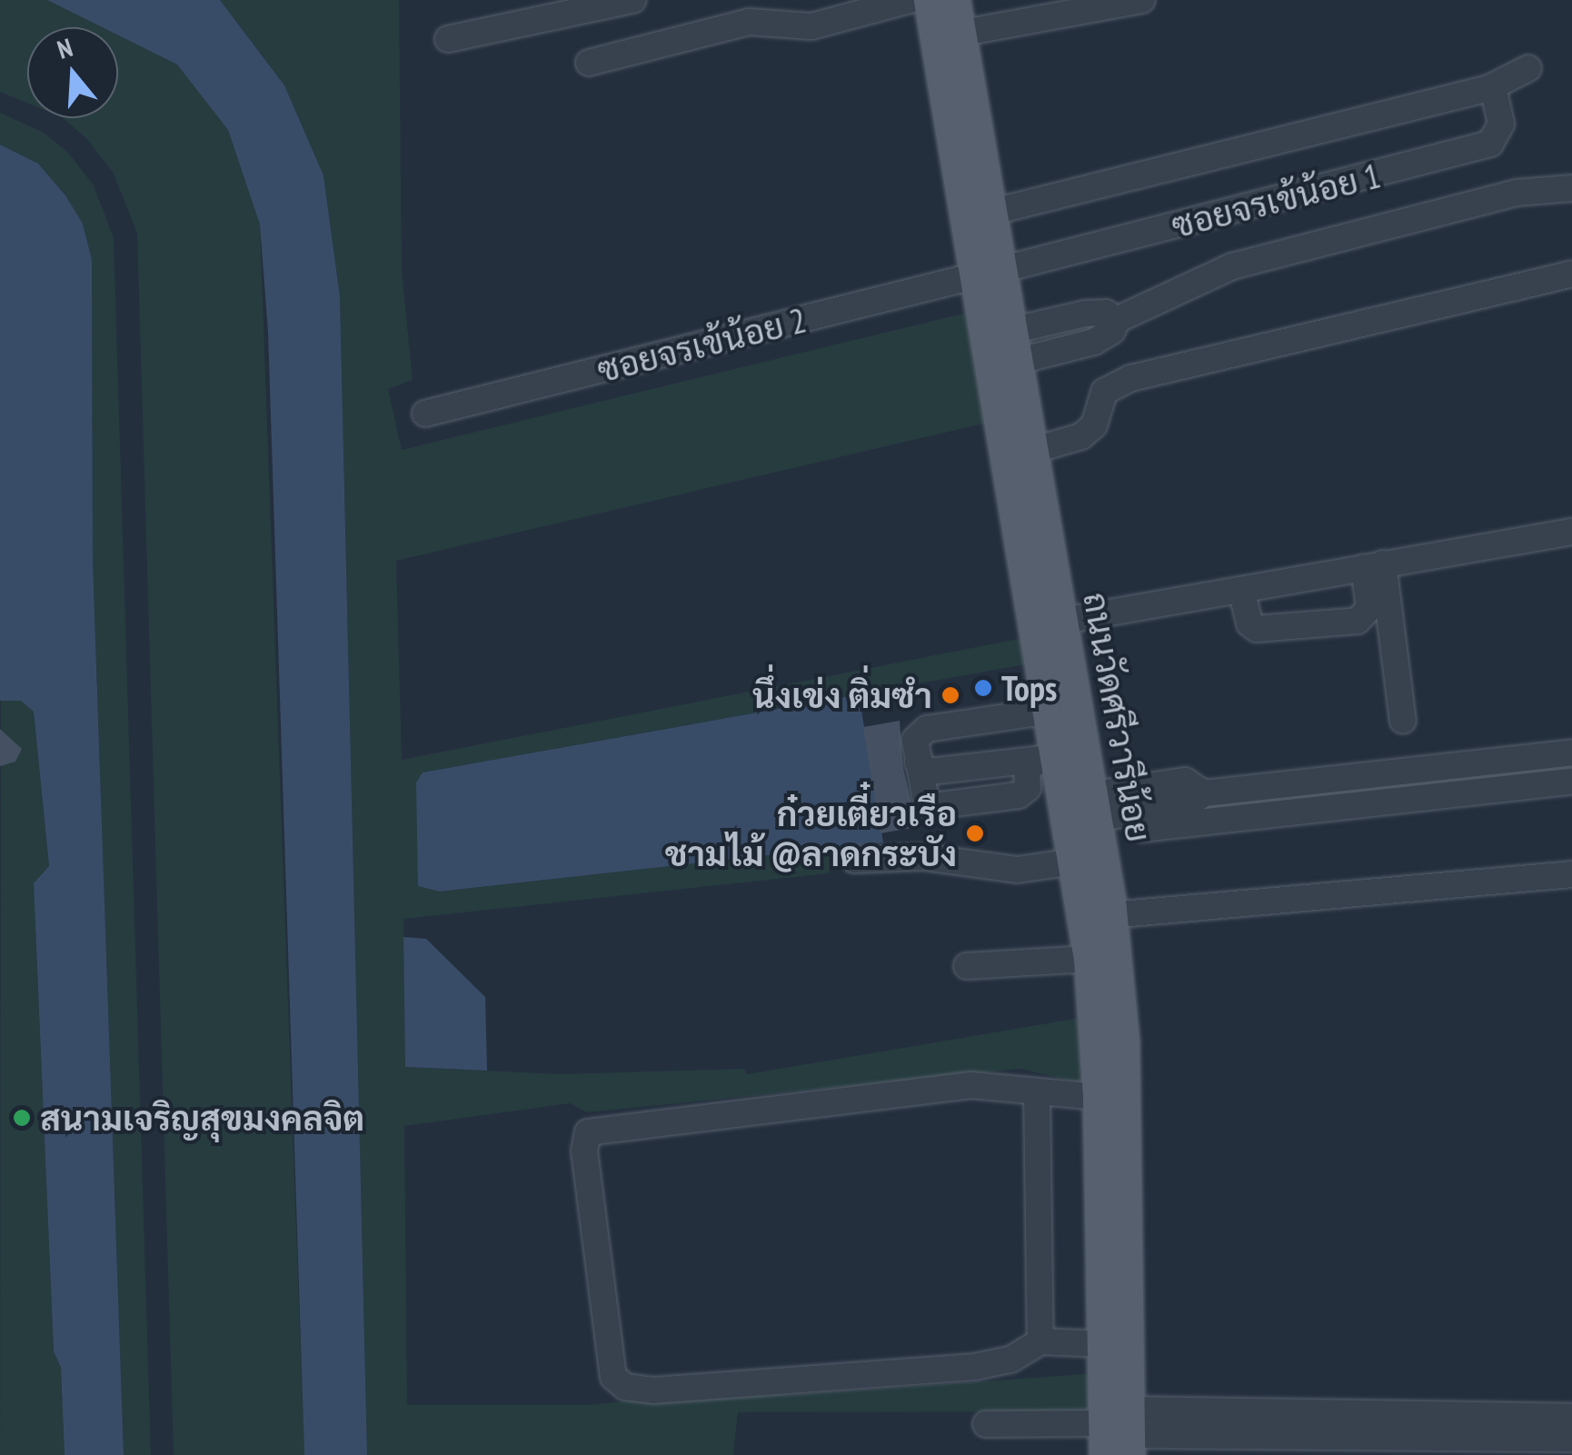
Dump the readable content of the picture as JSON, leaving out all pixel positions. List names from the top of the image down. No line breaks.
{"streets":{"main road":["ถนนวัดศรีวารีน้อย"],"street":["ซอยจรเข้น้อย 1","ซอยจรเข้น้อย 2"]},"crossings":[["ซอยจรเข้น้อย 1","ซอยจรเข้น้อย 2"],["ซอยจรเข้น้อย 1","ถนนวัดศรีวารีน้อย"],["ซอยจรเข้น้อย 2","ถนนวัดศรีวารีน้อย"]],"places":["Tops","นึ่งเข่ง ติ่มซำ","ก๋วยเตี๋ยวเรือ ชามไม้ @ลาดกระบัง","สนามเจริญสุขมงคลจิต"],"north":"top"}
